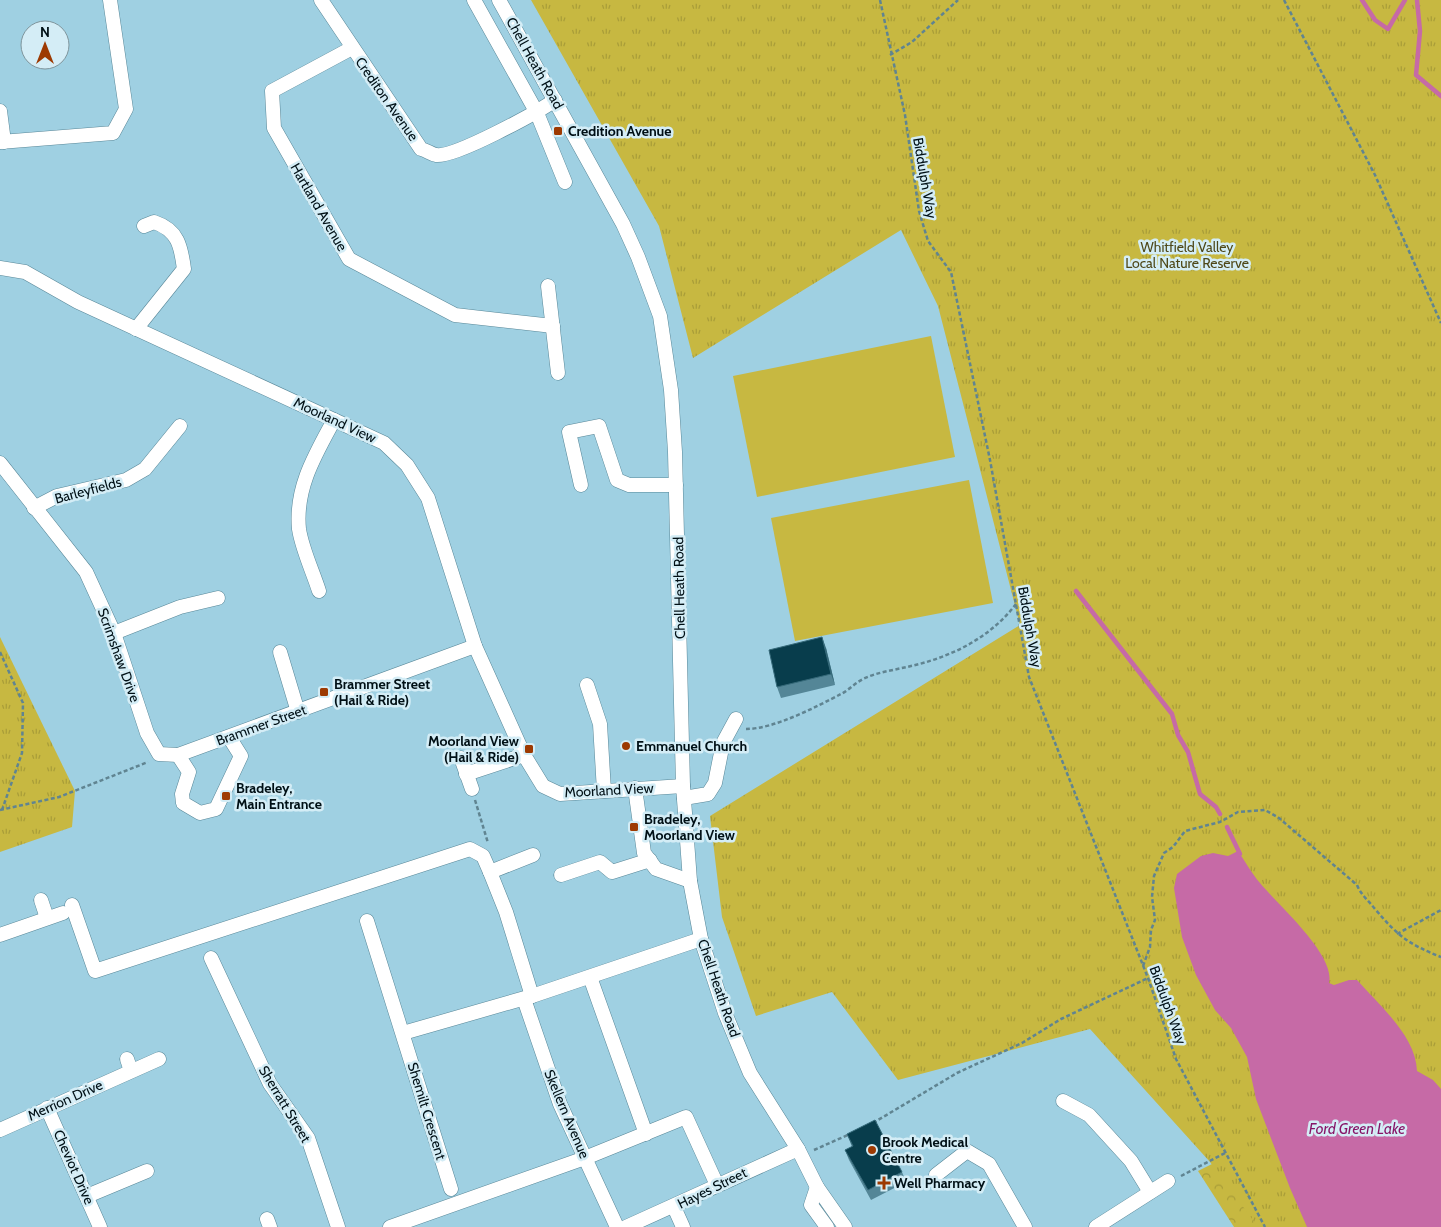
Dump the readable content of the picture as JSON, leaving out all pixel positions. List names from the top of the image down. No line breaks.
{"streets":{"street":["Chell Heath Road","Crediton Avenue","Hartland Avenue","Moorland View","Barleyfields","Scrimshaw Drive","Brammer Street","Merrion Drive","Sherratt Street","Shemilt Crescent","Skellern Avenue","Cheviot Drive","Hayes Street"],"path":["Biddulph Way"]},"crossings":[["Chell Heath Road","Crediton Avenue"],["Chell Heath Road","Moorland View"],["Chell Heath Road","Hayes Street"],["Crediton Avenue","Hartland Avenue"],["Moorland View","Brammer Street"],["Barleyfields","Scrimshaw Drive"],["Scrimshaw Drive","Brammer Street"],["Merrion Drive","Cheviot Drive"]],"water":["Ford Green Lake"],"parks":["Whitfield Valley Local Nature Reserve"],"places":{"transit":["Credition Avenue","Brammer Street (Hail & Ride)","Moorland View (Hail & Ride)","Bradeley, Main Entrance","Bradeley, Moorland View"],"other":["Emmanuel Church","Brook Medical Centre"],"health":["Well Pharmacy"]},"north":"top"}
